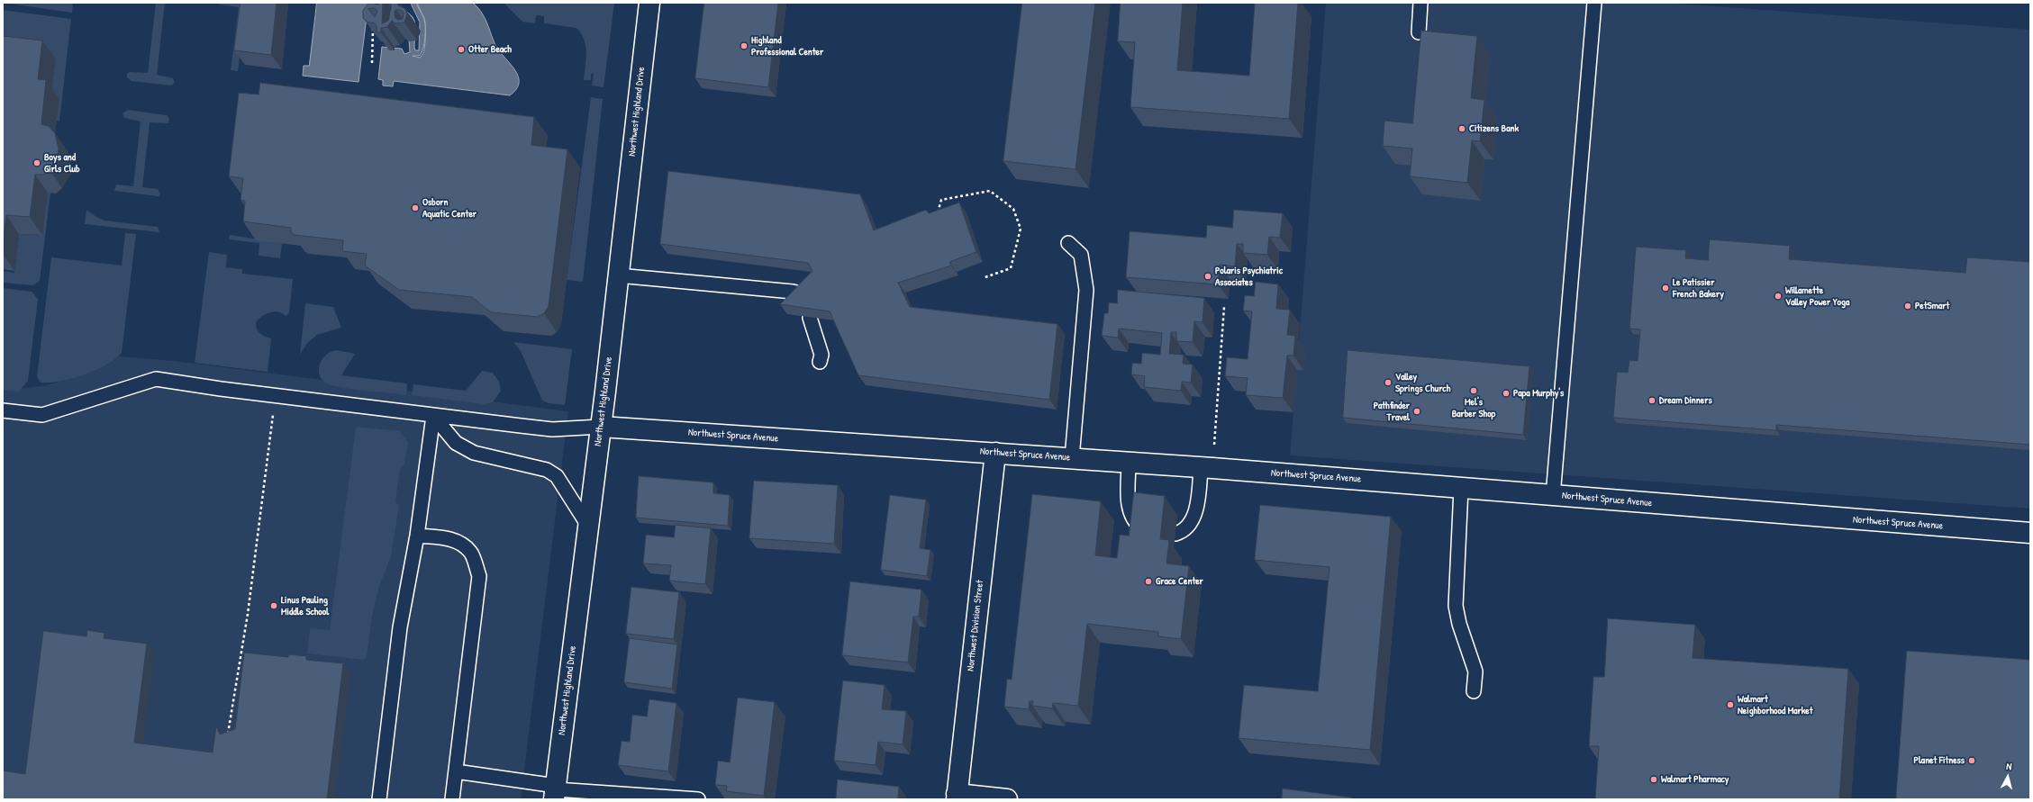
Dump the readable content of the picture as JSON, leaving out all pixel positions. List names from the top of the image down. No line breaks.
{"streets":{"street":["Northwest Highland Drive","Northwest Spruce Avenue","Northwest Division Street"]},"crossings":[["Northwest Highland Drive","Northwest Spruce Avenue"],["Northwest Spruce Avenue","Northwest Division Street"]],"places":["Highland Professional Center","Otter Beach","Citizens Bank","Boys and Girls Club","Osborn Aquatic Center","Polaris Psychiatric Associates","Le Patissier French Bakery","Willamette Valley Power Yoga","PetSmart","Valley Springs Church","Mel's Barber Shop","Papa Murphy's","Dream Dinners","Pathfinder Travel","Grace Center","Linus Pauling Middle School","Walmart Neighborhood Market","Planet Fitness","Walmart Pharmacy"],"north":"top"}
